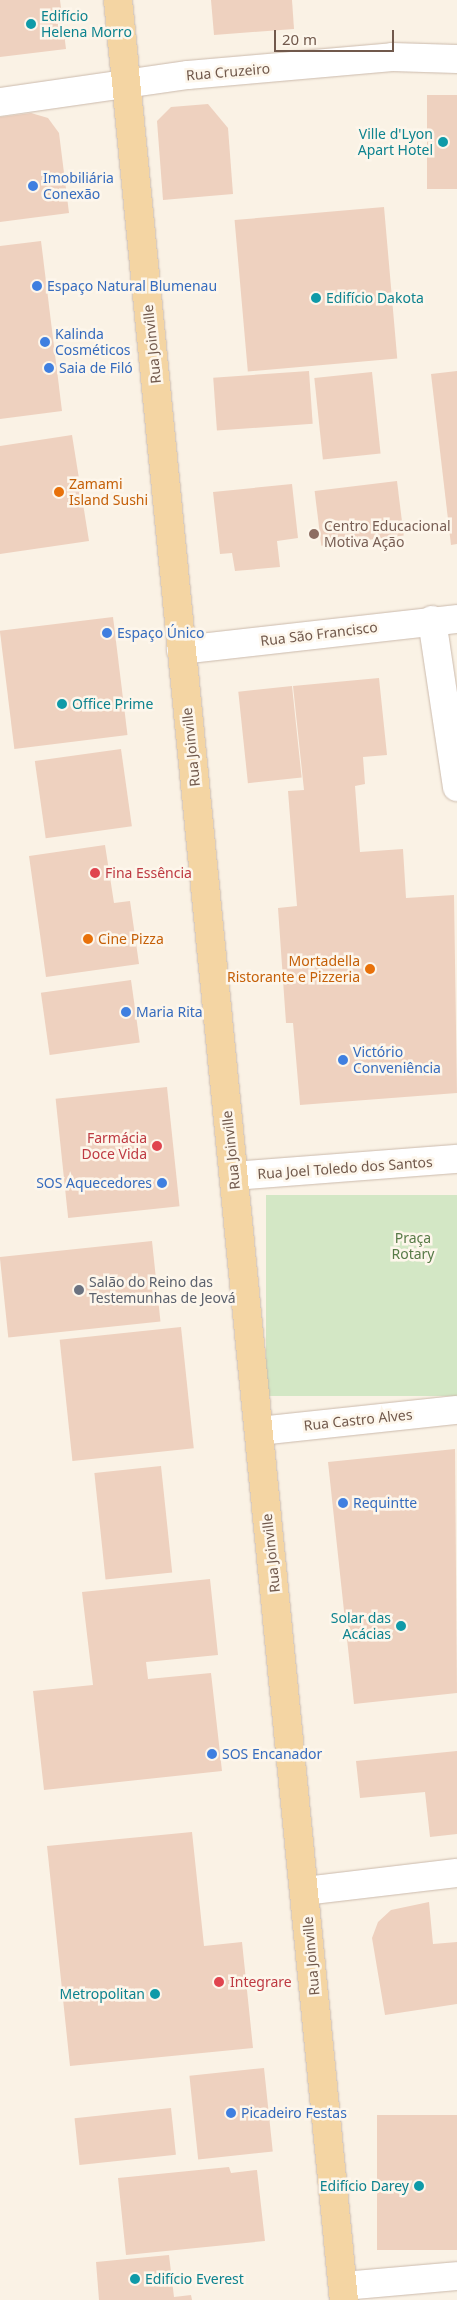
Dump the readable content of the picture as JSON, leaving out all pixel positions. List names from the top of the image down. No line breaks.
{"streets":{"main road":["Rua Joinville"],"street":["Rua Cruzeiro","Rua São Francisco","Rua Joel Toledo dos Santos","Rua Castro Alves"]},"crossings":[["Rua Cruzeiro","Rua Joinville"],["Rua Joinville","Rua São Francisco"],["Rua Joinville","Rua Joel Toledo dos Santos"],["Rua Joinville","Rua Castro Alves"]],"parks":["Praça Rotary"],"places":["Edifício Helena Morro","Ville d'Lyon Apart Hotel","Imobiliária Conexão","Espaço Natural Blumenau","Edifício Dakota","Kalinda Cosméticos","Saia de Filó","Zamami Island Sushi","Centro Educacional Motiva Ação","Espaço Único","Office Prime","Fina Essência","Cine Pizza","Mortadella Ristorante e Pizzeria","Maria Rita","Victório Conveniência","Farmácia Doce Vida","SOS Aquecedores","Salão do Reino das Testemunhas de Jeová","Requintte","Solar das Acácias","SOS Encanador","Integrare","Metropolitan","Picadeiro Festas","Edifício Darey","Edifício Everest"],"scale_bar":"20 m"}
